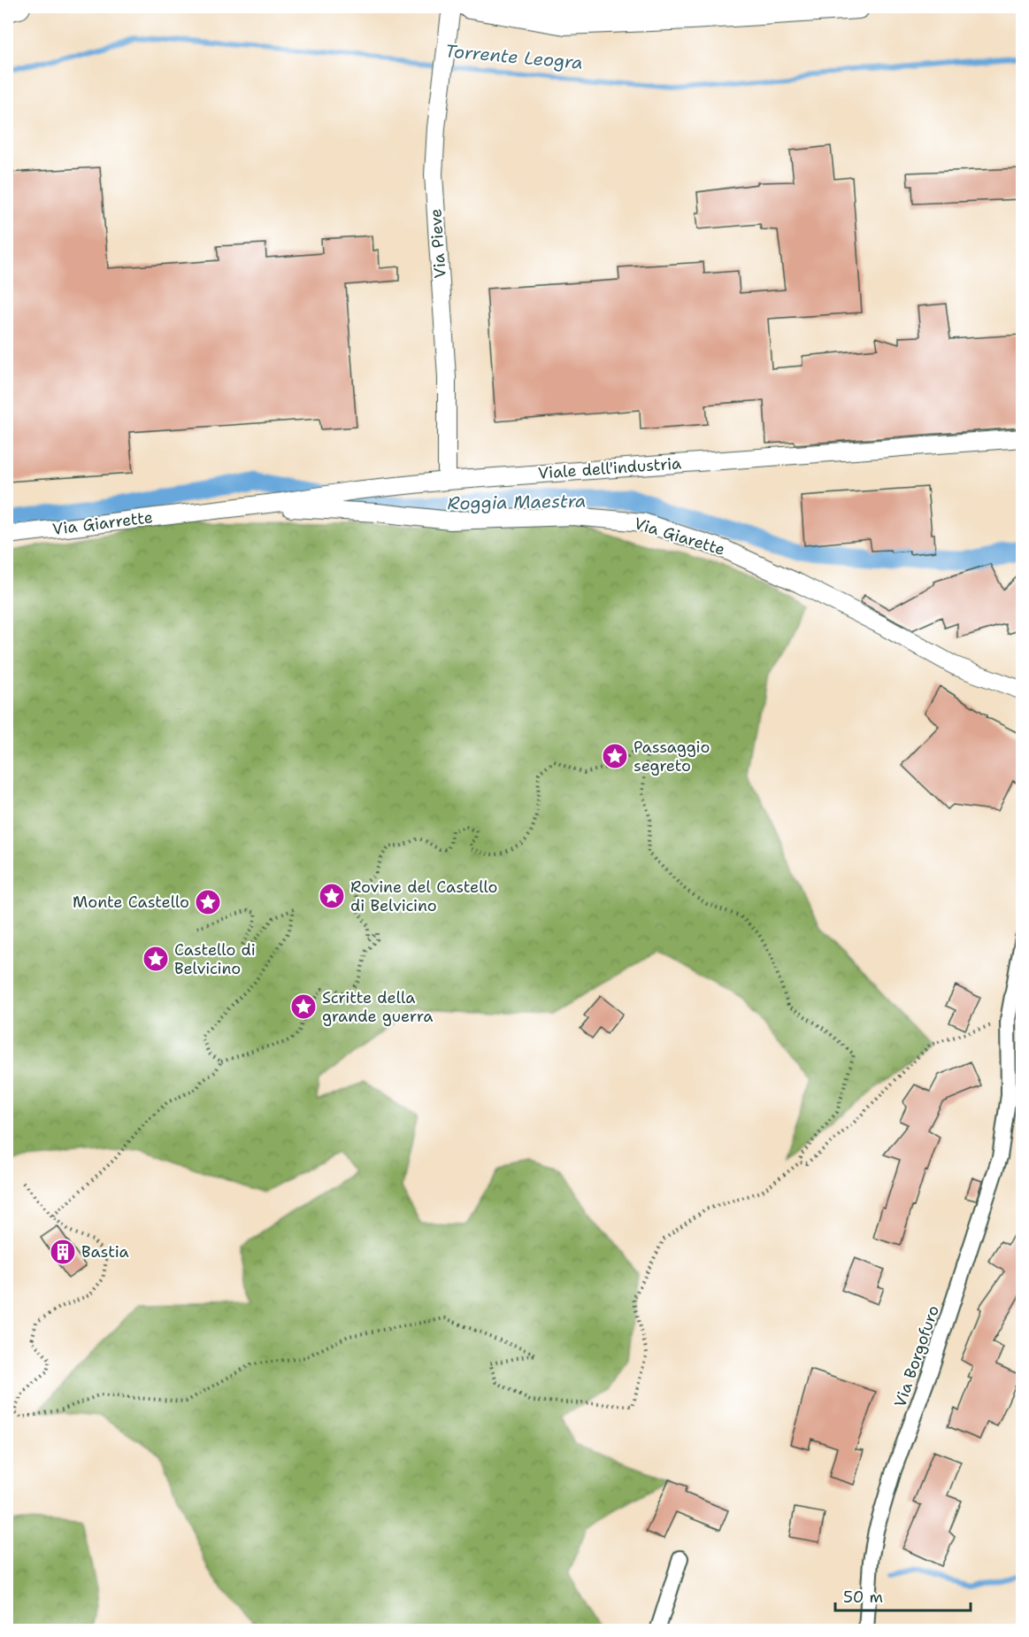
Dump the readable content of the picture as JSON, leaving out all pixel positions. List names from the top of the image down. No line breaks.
{"streets":{"street":["Via Pieve","Viale dell'industria","Via Giarrette","Via Giarette","Via Borgofuro"]},"crossings":[["Via Pieve","Viale dell'industria"],["Viale dell'industria","Via Giarrette"],["Viale dell'industria","Via Giarette"]],"water":["Torrente Leogra","Roggia Maestra"],"places":{"place":["Passaggio segreto","Rovine del Castello di Belvicino","Monte Castello","Castello di Belvicino","Scritte della grande guerra"],"building":["Bastia"]},"scale_bar":"50 m"}
